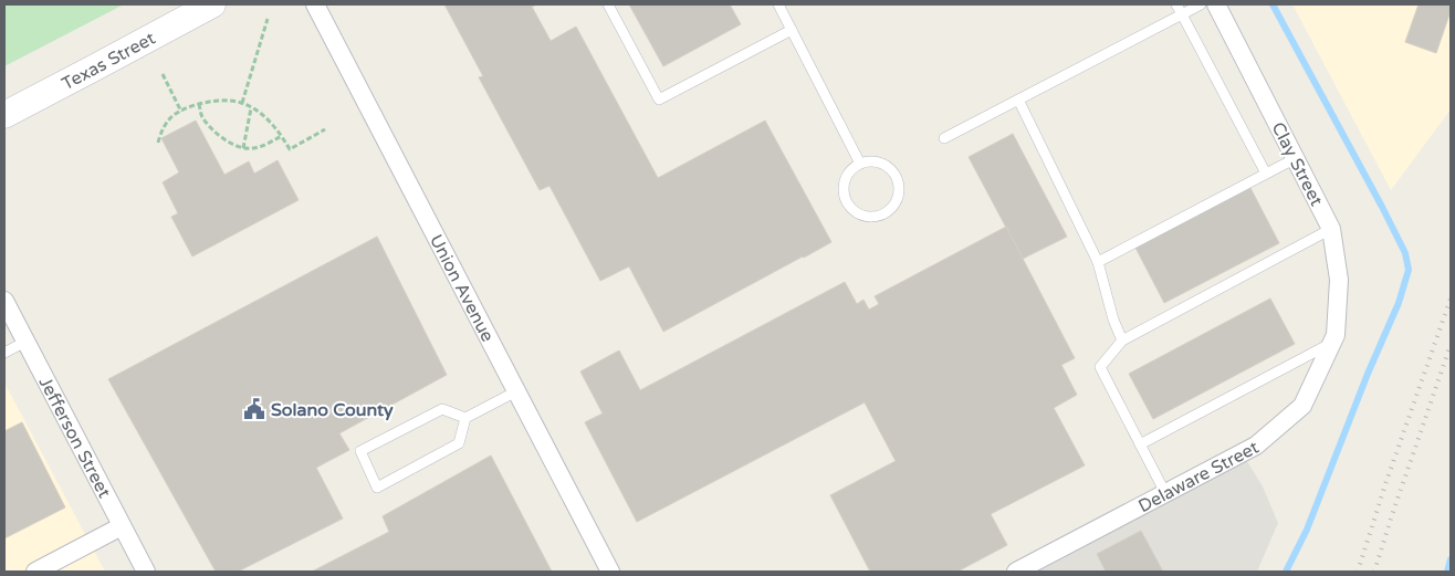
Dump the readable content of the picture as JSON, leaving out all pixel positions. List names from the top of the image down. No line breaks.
{"streets":{"main road":["Texas Street"],"street":["Clay Street","Union Avenue","Jefferson Street","Delaware Street"]},"crossings":[["Clay Street","Delaware Street"]],"places":{"public building":["Solano County"]}}
